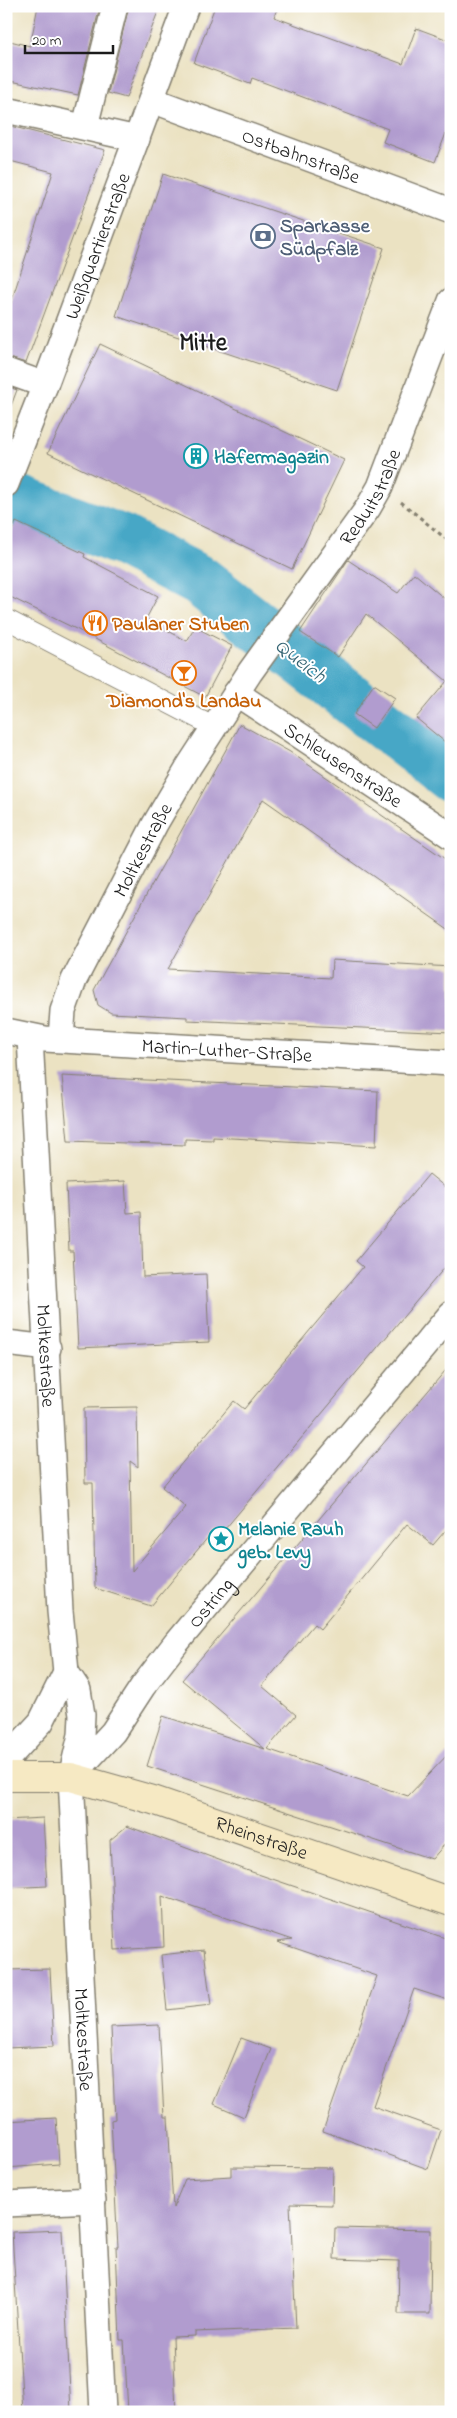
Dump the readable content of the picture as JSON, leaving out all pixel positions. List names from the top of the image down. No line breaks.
{"streets":{"main road":["Rheinstraße"],"street":["Ostbahnstraße","Weißquartierstraße","Reduitstraße","Schleusenstraße","Moltkestraße","Martin-Luther-Straße","Ostring"]},"crossings":[["Ostbahnstraße","Weißquartierstraße"],["Reduitstraße","Moltkestraße"],["Schleusenstraße","Moltkestraße"],["Moltkestraße","Martin-Luther-Straße"],["Moltkestraße","Ostring"],["Moltkestraße","Rheinstraße"],["Ostring","Rheinstraße"]],"districts":["Mitte"],"water":["Queich"],"places":{"bank":["Sparkasse Südpfalz"],"building":["Hafermagazin"],"restaurant":["Paulaner Stuben"],"bar":["Diamond's Landau"],"place":["Melanie Rauh geb. Levy"]},"scale_bar":"20 m"}
